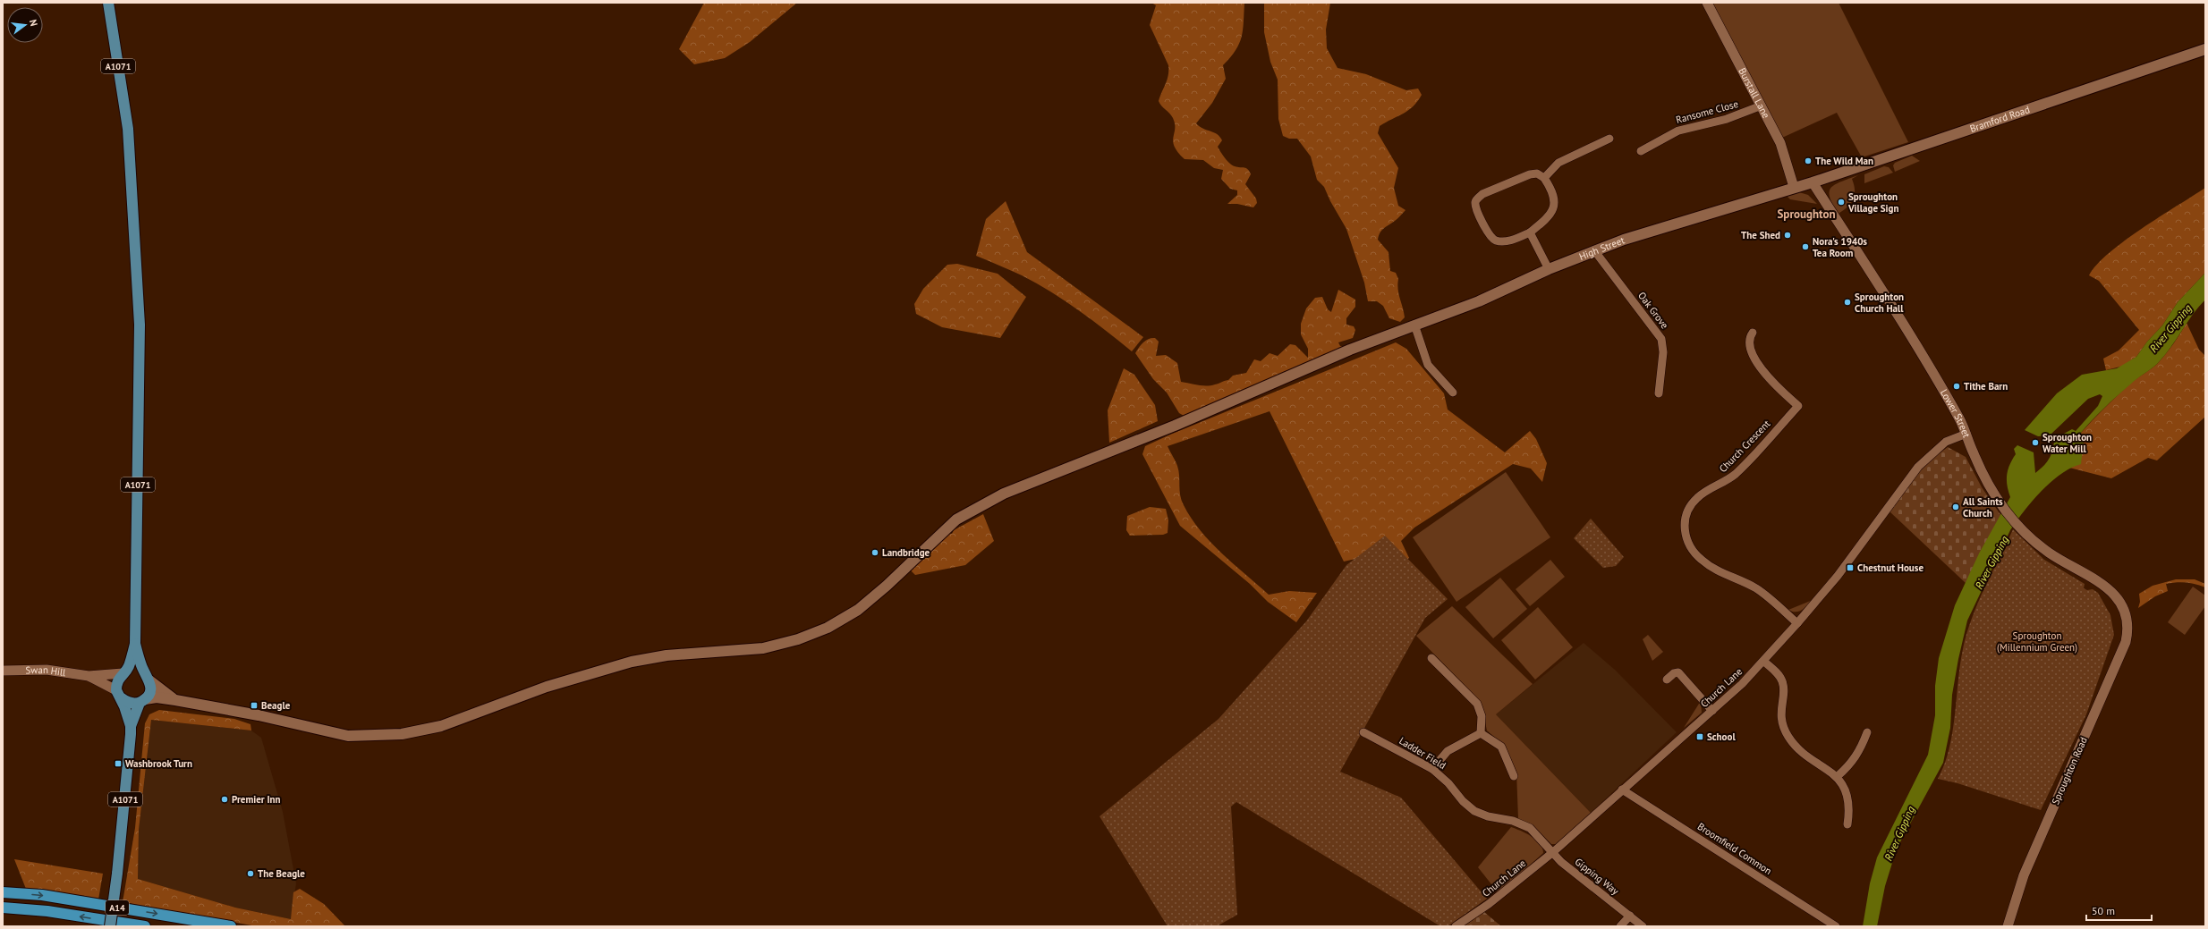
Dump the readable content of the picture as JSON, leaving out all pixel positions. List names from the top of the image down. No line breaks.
{"streets":{"highway":["A14"],"main road":["A1071","Bramford Road","High Street"],"street":["Burstall Lane","Ransome Close","Oak Grove","Lower Street","Church Crescent","Swan Hill","Church Lane","Ladder Field","Sproughton Road","Broomfield Common","Gipping Way"]},"crossings":[["A1071","High Street"],["A1071","Swan Hill"],["Burstall Lane","Ransome Close"],["Burstall Lane","Bramford Road"],["Burstall Lane","High Street"],["Bramford Road","High Street"],["Bramford Road","Lower Street"],["High Street","Oak Grove"],["High Street","Swan Hill"],["Lower Street","Church Lane"],["Lower Street","Sproughton Road"],["Church Crescent","Church Lane"],["Church Lane","Ladder Field"],["Church Lane","Broomfield Common"],["Church Lane","Gipping Way"],["Ladder Field","Gipping Way"]],"districts":["Sproughton"],"water":["River Gipping"],"parks":["Sproughton (Millennium Green)"],"places":{"other":["The Wild Man","Sproughton Village Sign","The Shed","Nora's 1940s Tea Room","Sproughton Church Hall","Tithe Barn","Sproughton Water Mill","All Saints Church","Landbridge","Premier Inn","The Beagle"],"transit":["Chestnut House","Beagle","School","Washbrook Turn"]},"scale_bar":"50 m","north":"right"}
